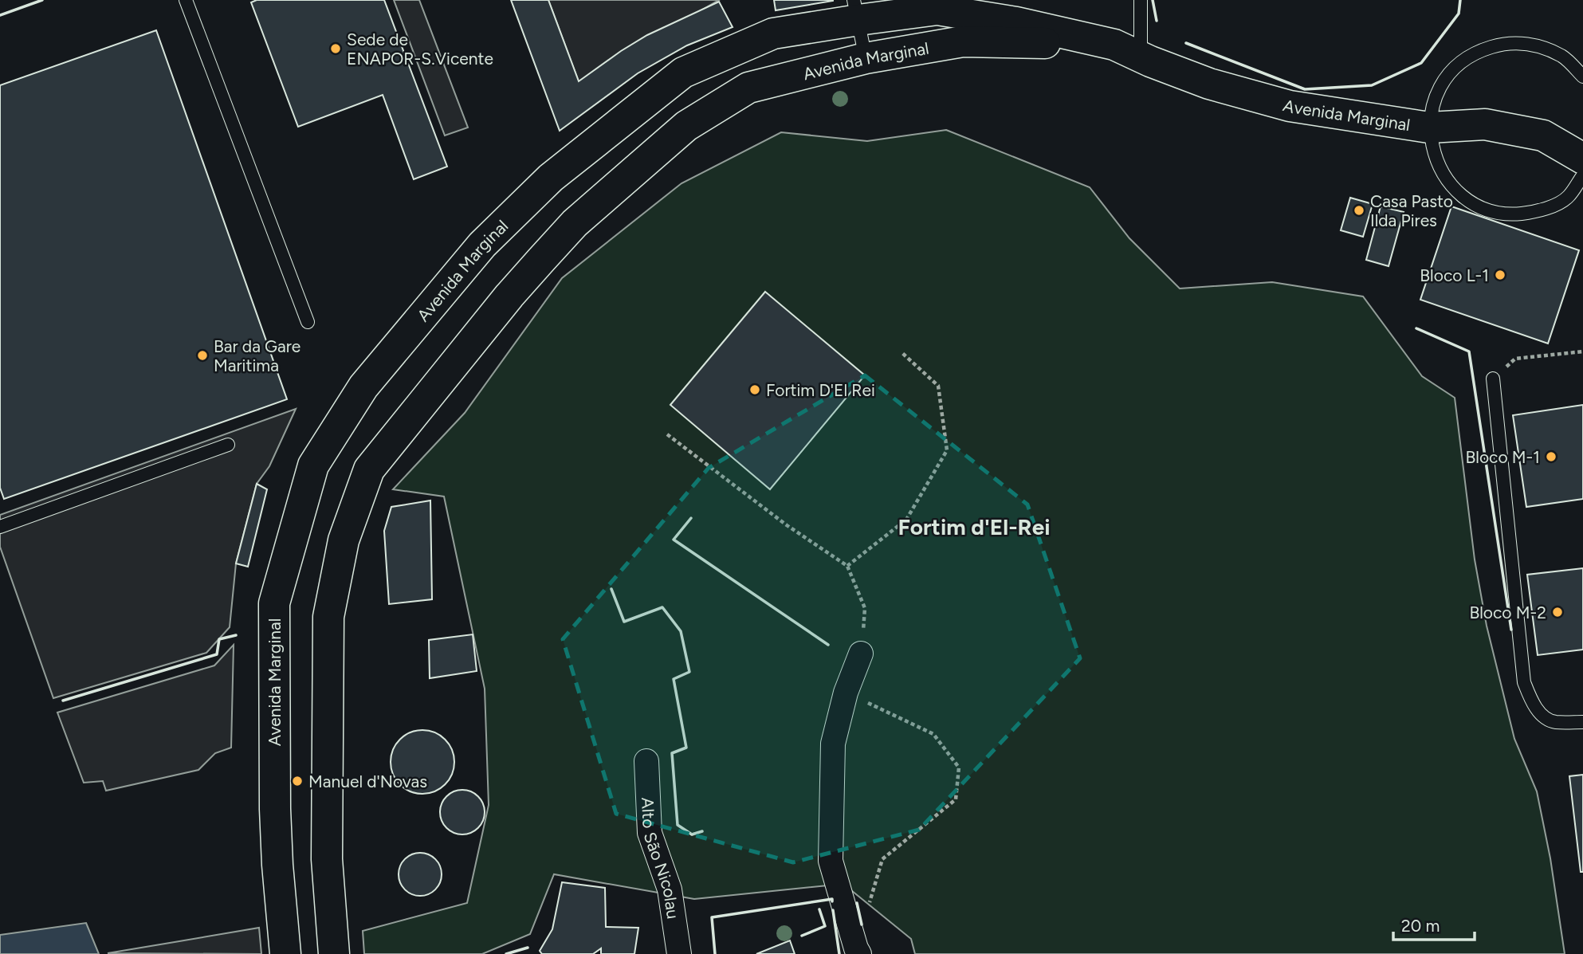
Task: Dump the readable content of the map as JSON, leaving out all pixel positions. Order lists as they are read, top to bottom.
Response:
{
  "streets": {
    "street": ["Avenida Marginal", "Alto São Nicolau"]
  },
  "districts": ["Fortim d'El-Rei"],
  "places": [
    "Sede de ENAPOR-S.Vicente",
    "Casa Pasto Ilda Pires",
    "Bloco L-1",
    "Bar da Gare Maritima",
    "Fortim D'El Rei",
    "Bloco M-1",
    "Bloco M-2",
    "Manuel d'Novas"
  ],
  "scale_bar": "20 m"
}
